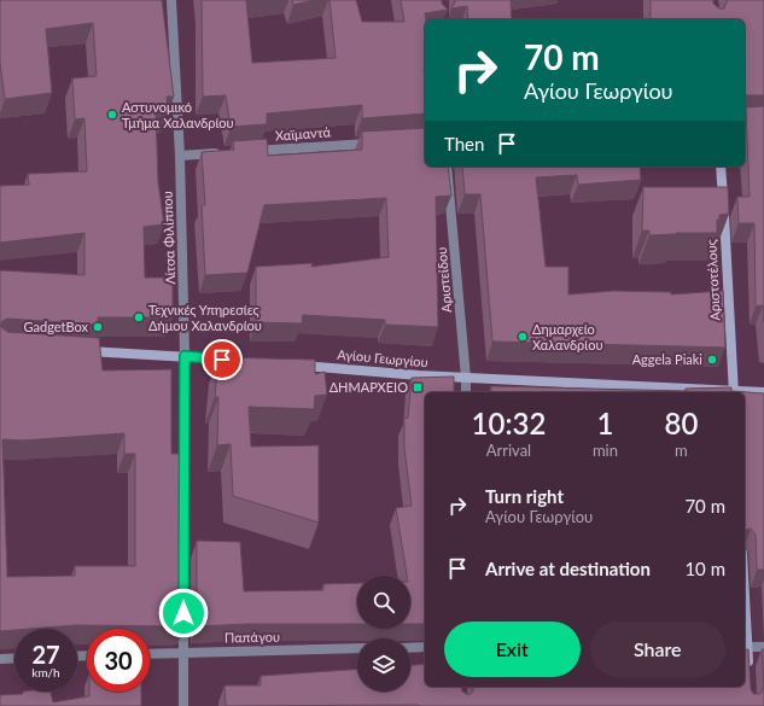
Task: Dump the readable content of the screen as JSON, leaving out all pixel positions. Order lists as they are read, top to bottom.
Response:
{
  "streets": {
    "street": [
      "Χαϊμαντά",
      "Λίτσα Φιλίππου",
      "Αριστείδου",
      "Αριστοτέλους",
      "Αγίου Γεωργίου",
      "Παπάγου"
    ]
  },
  "crossings": [
    ["Αριστείδου", "Αγίου Γεωργίου"],
    ["Αριστοτέλους", "Αγίου Γεωργίου"]
  ],
  "places": {
    "other": [
      "Αστυνομικό Τμήμα Χαλανδρίου",
      "Τεχνικές Υπηρεσίες Δήμου Χαλανδρίου",
      "GadgetBox",
      "Δημαρχείο Χαλανδρίου",
      "Aggela Piaki"
    ],
    "transit": ["ΔΗΜΑΡΧΕΙΟ"]
  },
  "page": {
    "turn": ["70 m", "Αγίου Γεωργίου"],
    "then": "Then",
    "eta": [
      "10:32",
      "Arrival",
      "1",
      "min",
      "80",
      "m"
    ],
    "list": [
      {
        "name": "Turn right",
        "note": "Αγίου Γεωργίου",
        "value": "70 m"
      },
      {
        "name": "Arrive at destination",
        "value": "10 m"
      }
    ],
    "buttons": ["Exit", "Share"],
    "speed": "27 km/h",
    "limit": "30"
  }
}
